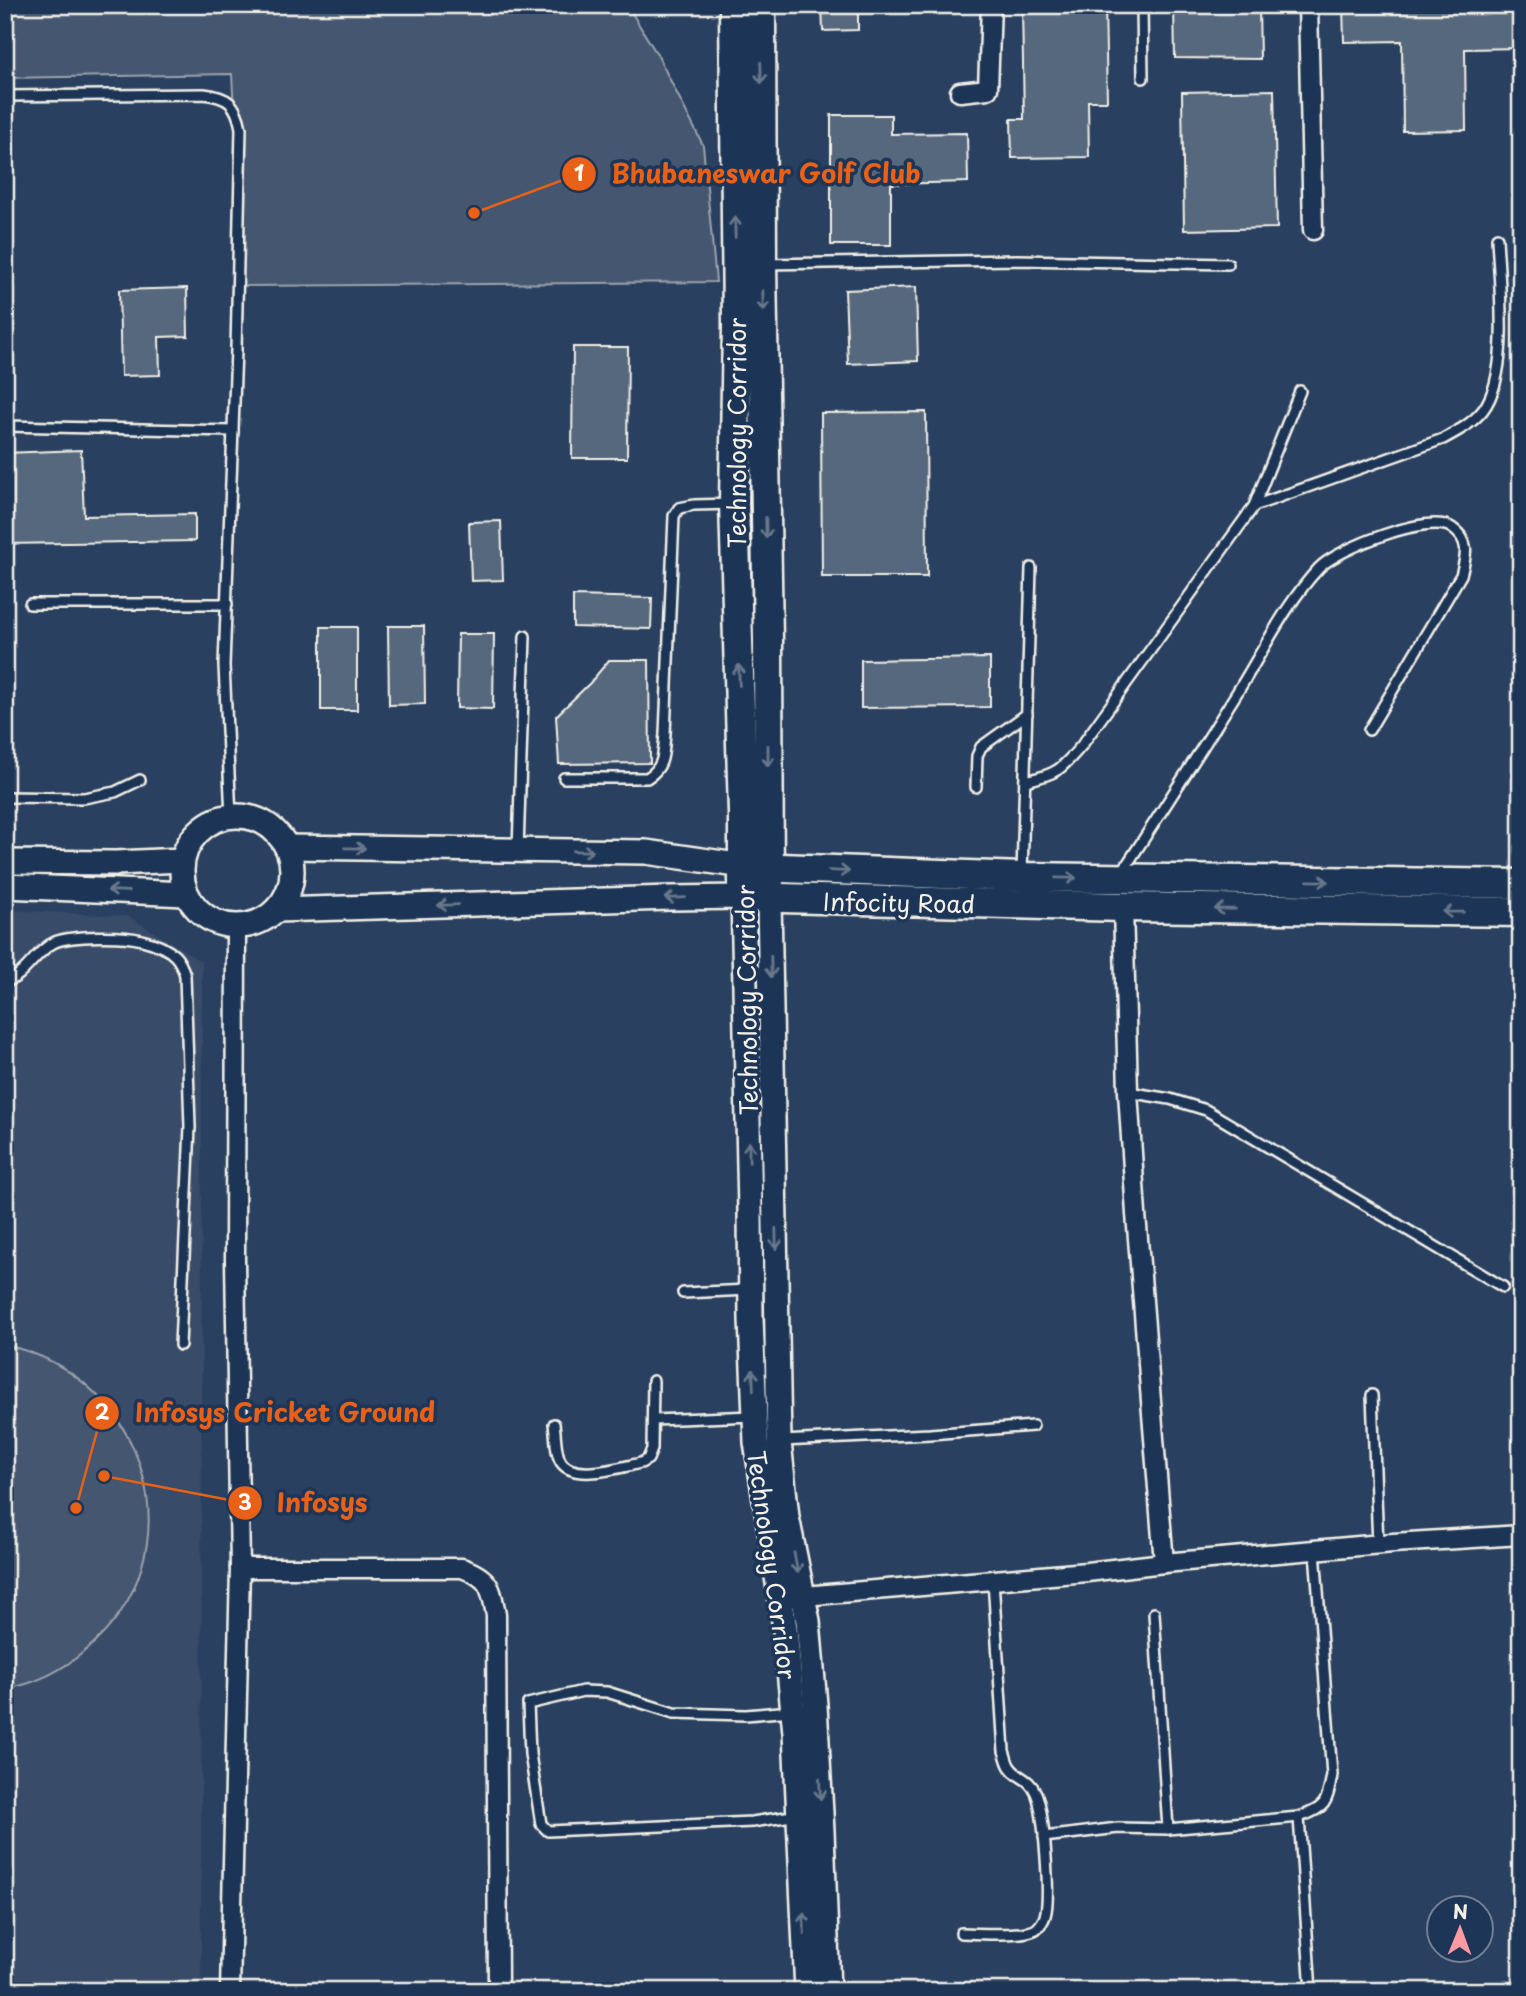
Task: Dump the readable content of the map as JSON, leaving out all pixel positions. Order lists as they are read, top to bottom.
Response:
{
  "streets": {
    "main road": ["Technology Corridor", "Infocity Road"]
  },
  "crossings": [
    ["Technology Corridor", "Infocity Road"]
  ],
  "places": ["Bhubaneswar Golf Club", "Infosys", "Infosys Cricket Ground"],
  "north": "top"
}
